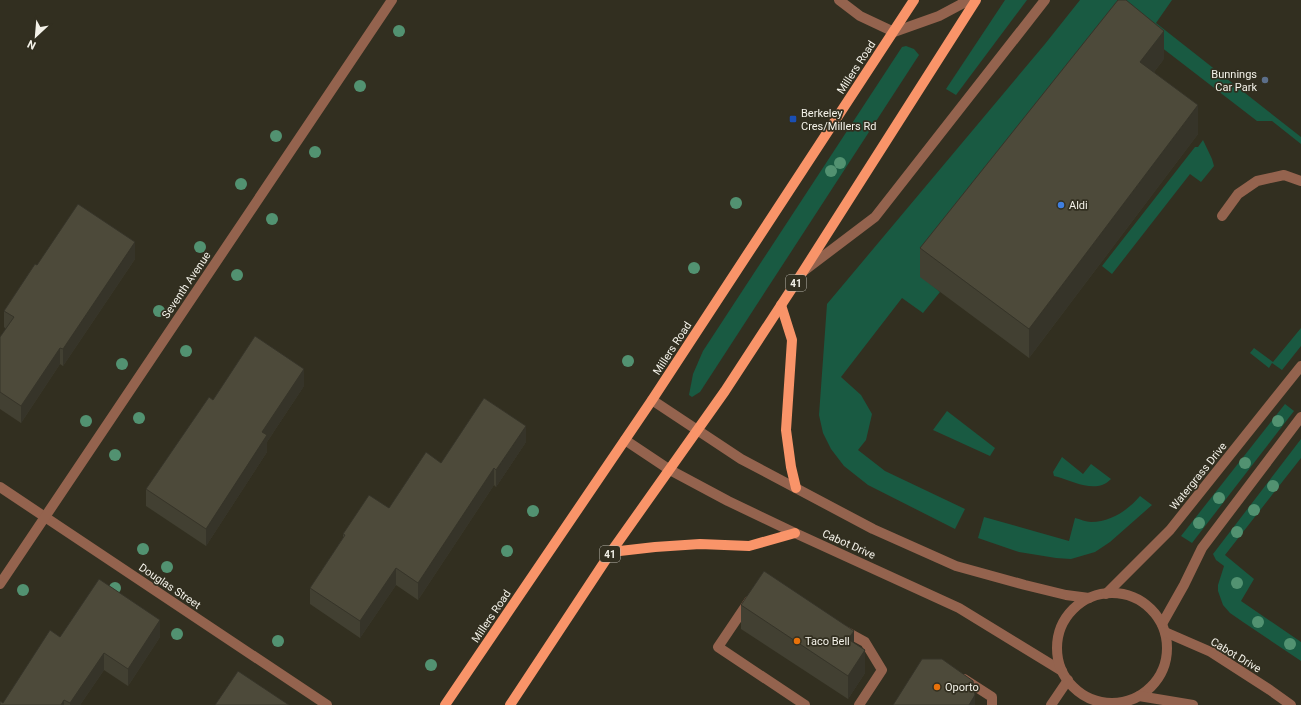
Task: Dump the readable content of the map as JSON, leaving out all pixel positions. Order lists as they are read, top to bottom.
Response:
{
  "streets": {
    "main road": ["Millers Road", "41"],
    "street": [
      "Seventh Avenue",
      "Watergrass Drive",
      "Cabot Drive",
      "Douglas Street"
    ]
  },
  "crossings": [
    ["Millers Road", "Cabot Drive"],
    ["41", "Cabot Drive"],
    ["Seventh Avenue", "Douglas Street"],
    ["Watergrass Drive", "Cabot Drive"]
  ],
  "places": {
    "other": [
      "Bunnings Car Park",
      "Aldi",
      "Taco Bell",
      "Oporto"
    ],
    "transit": ["Berkeley Cres/Millers Rd"]
  },
  "north": "bottom left"
}
